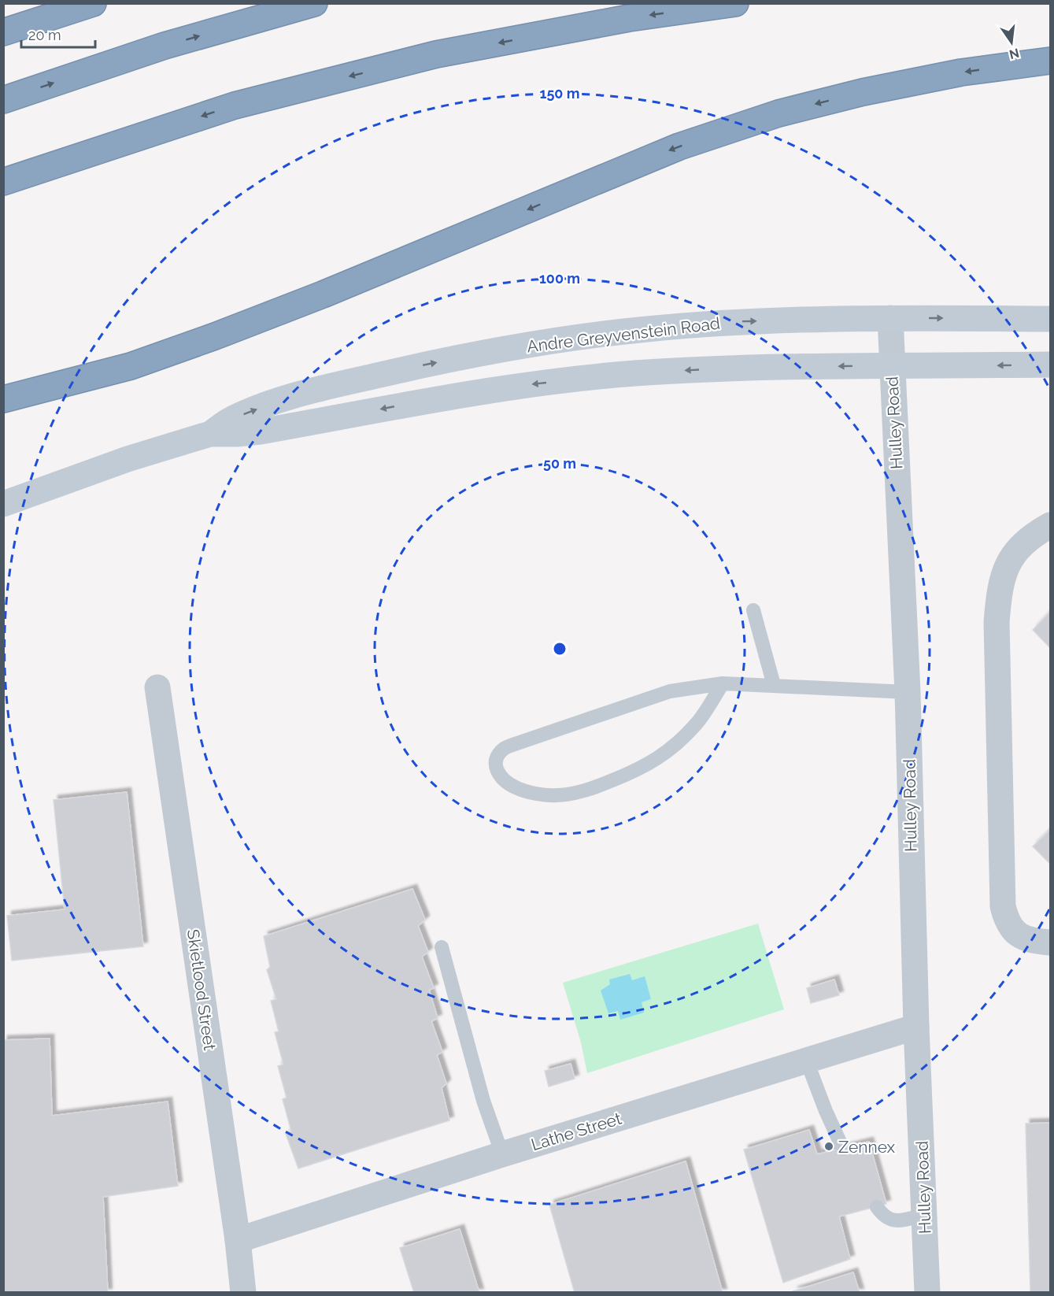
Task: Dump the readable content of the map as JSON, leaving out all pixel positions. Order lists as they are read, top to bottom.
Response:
{
  "streets": {
    "main road": ["Andre Greyvenstein Road"],
    "street": ["Hulley Road", "Skietlood Street", "Lathe Street"]
  },
  "crossings": [
    ["Andre Greyvenstein Road", "Hulley Road"],
    ["Hulley Road", "Lathe Street"],
    ["Skietlood Street", "Lathe Street"]
  ],
  "places": ["Zennex"],
  "scale_bar": "20 m",
  "north": "bottom",
  "rings": ["150 m", "100 m", "50 m"]
}
